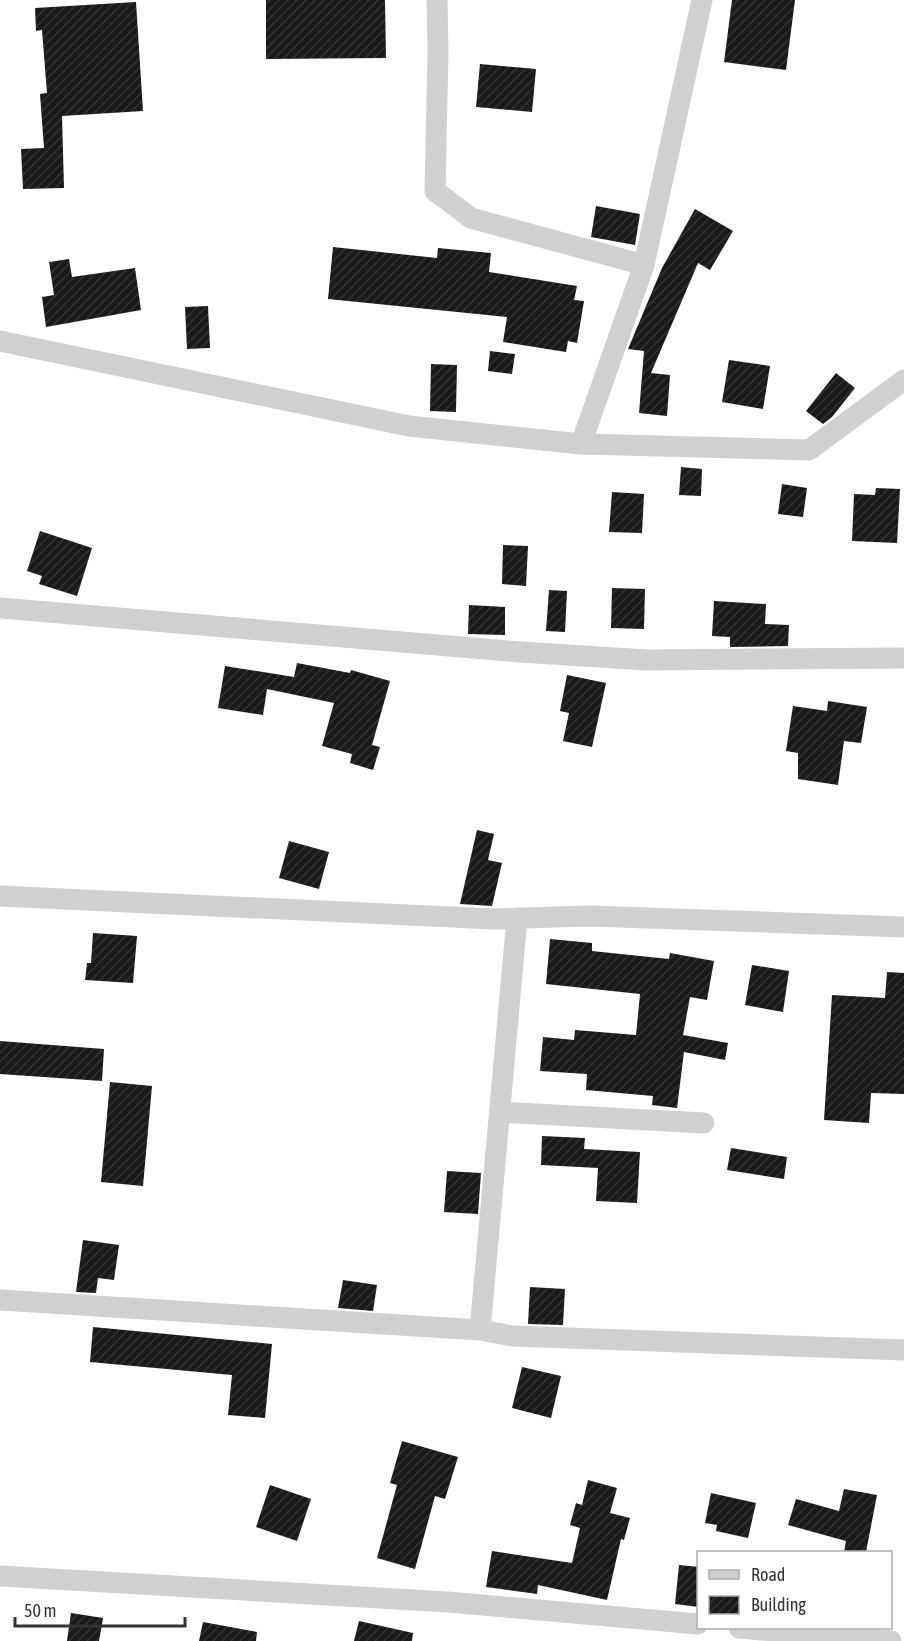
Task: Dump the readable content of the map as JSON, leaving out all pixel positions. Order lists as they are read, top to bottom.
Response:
{
  "legend": ["Road", "Building"],
  "scale_bar": "50 m"
}
